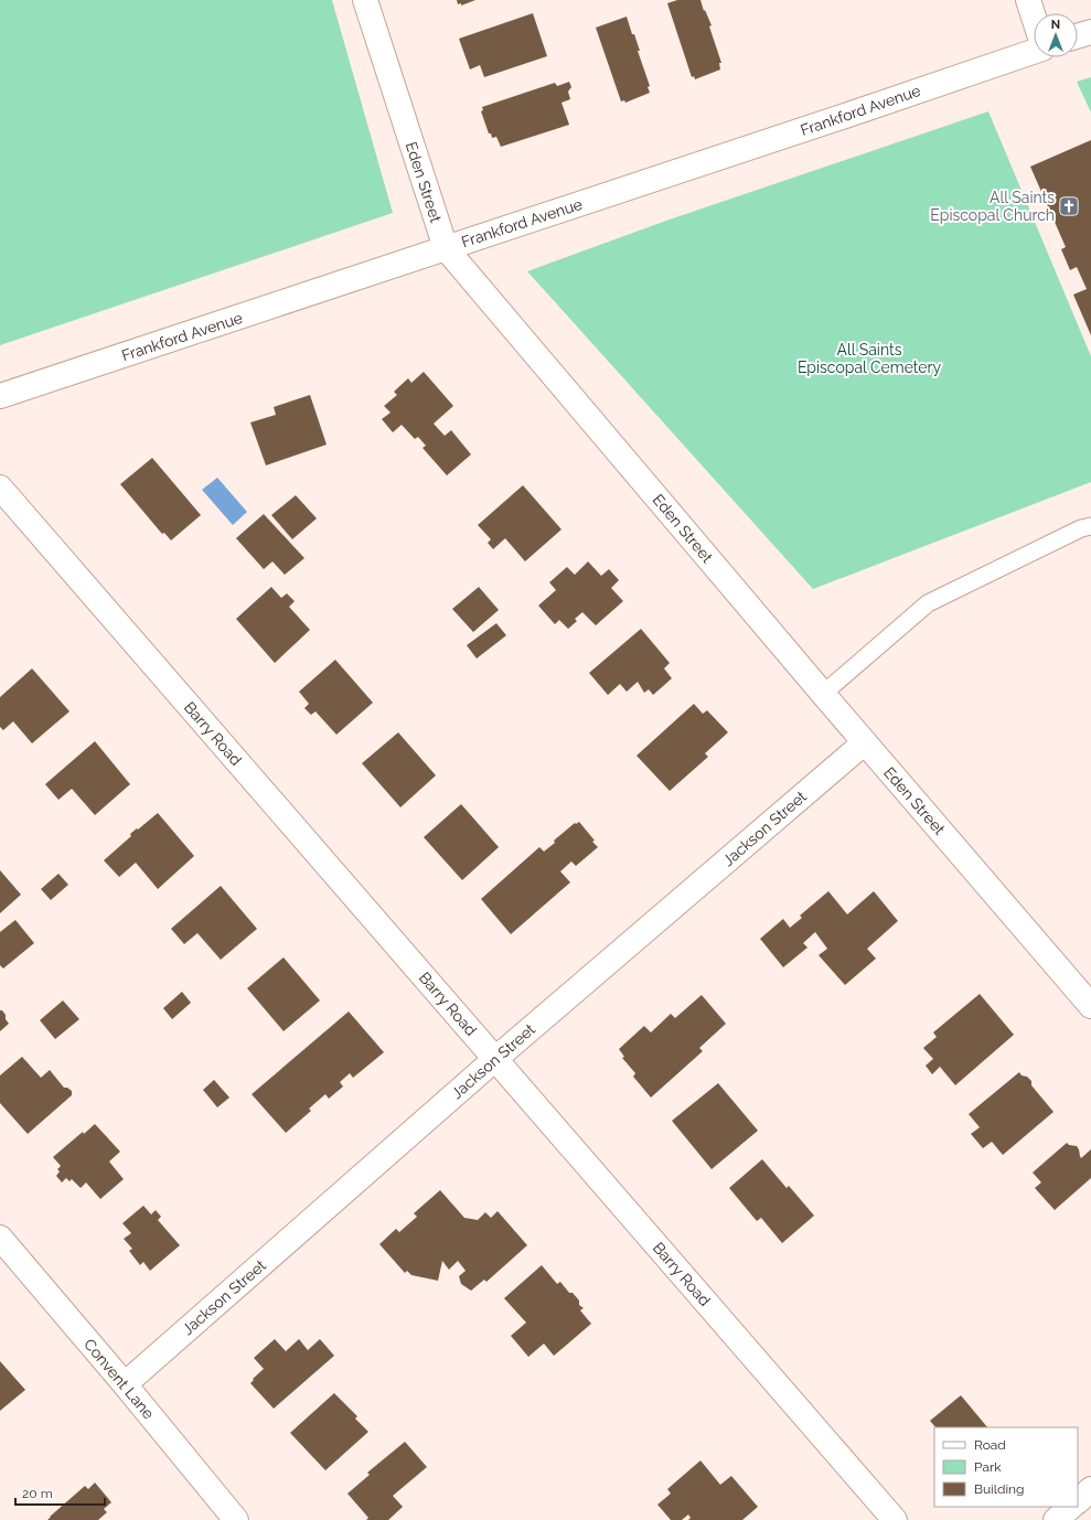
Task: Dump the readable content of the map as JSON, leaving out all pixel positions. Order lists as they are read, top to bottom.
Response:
{
  "streets": {
    "street": [
      "Frankford Avenue",
      "Eden Street",
      "Barry Road",
      "Jackson Street",
      "Convent Lane"
    ]
  },
  "crossings": [
    ["Frankford Avenue", "Eden Street"],
    ["Eden Street", "Jackson Street"],
    ["Barry Road", "Jackson Street"],
    ["Jackson Street", "Convent Lane"]
  ],
  "parks": ["All Saints Episcopal Cemetery"],
  "places": {
    "church": ["All Saints Episcopal Church"]
  },
  "legend": ["Road", "Park", "Building"],
  "scale_bar": "20 m",
  "north": "top"
}
